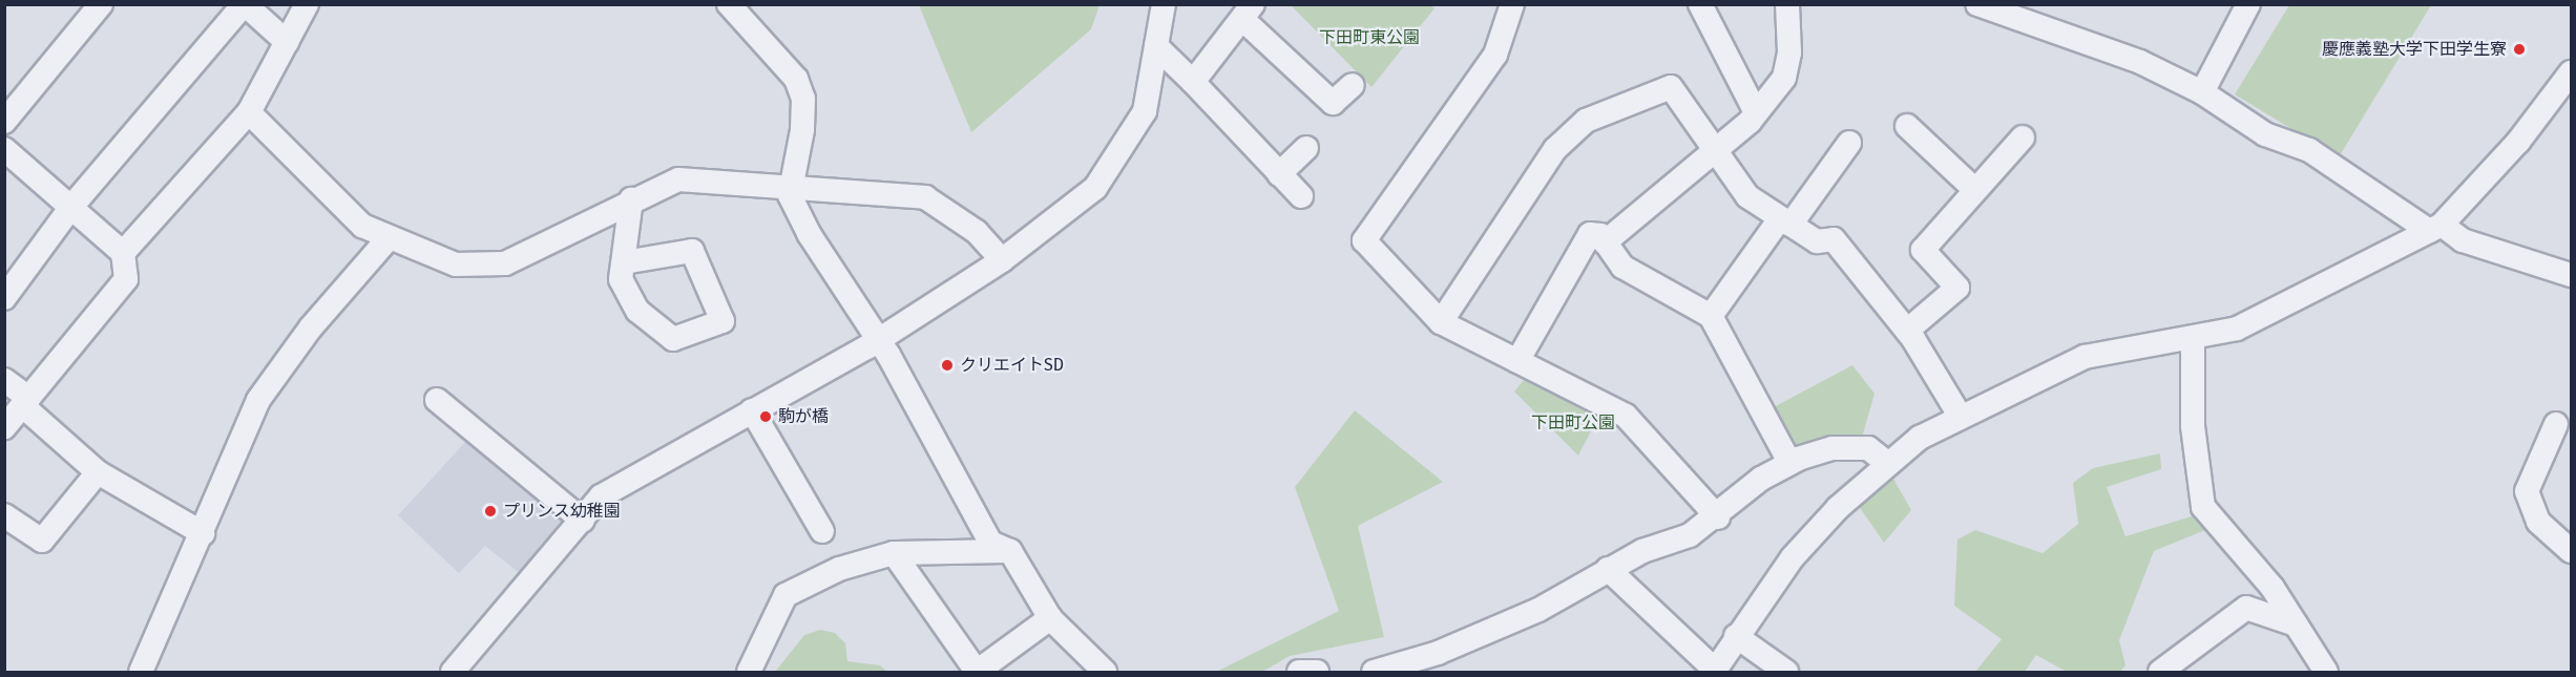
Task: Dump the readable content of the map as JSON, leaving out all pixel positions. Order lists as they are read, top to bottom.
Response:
{
  "parks": ["下田町東公園", "下田町公園"],
  "places": [
    "慶應義塾大学下田学生寮",
    "クリエイトSD",
    "駒が橋",
    "プリンス幼稚園"
  ]
}
